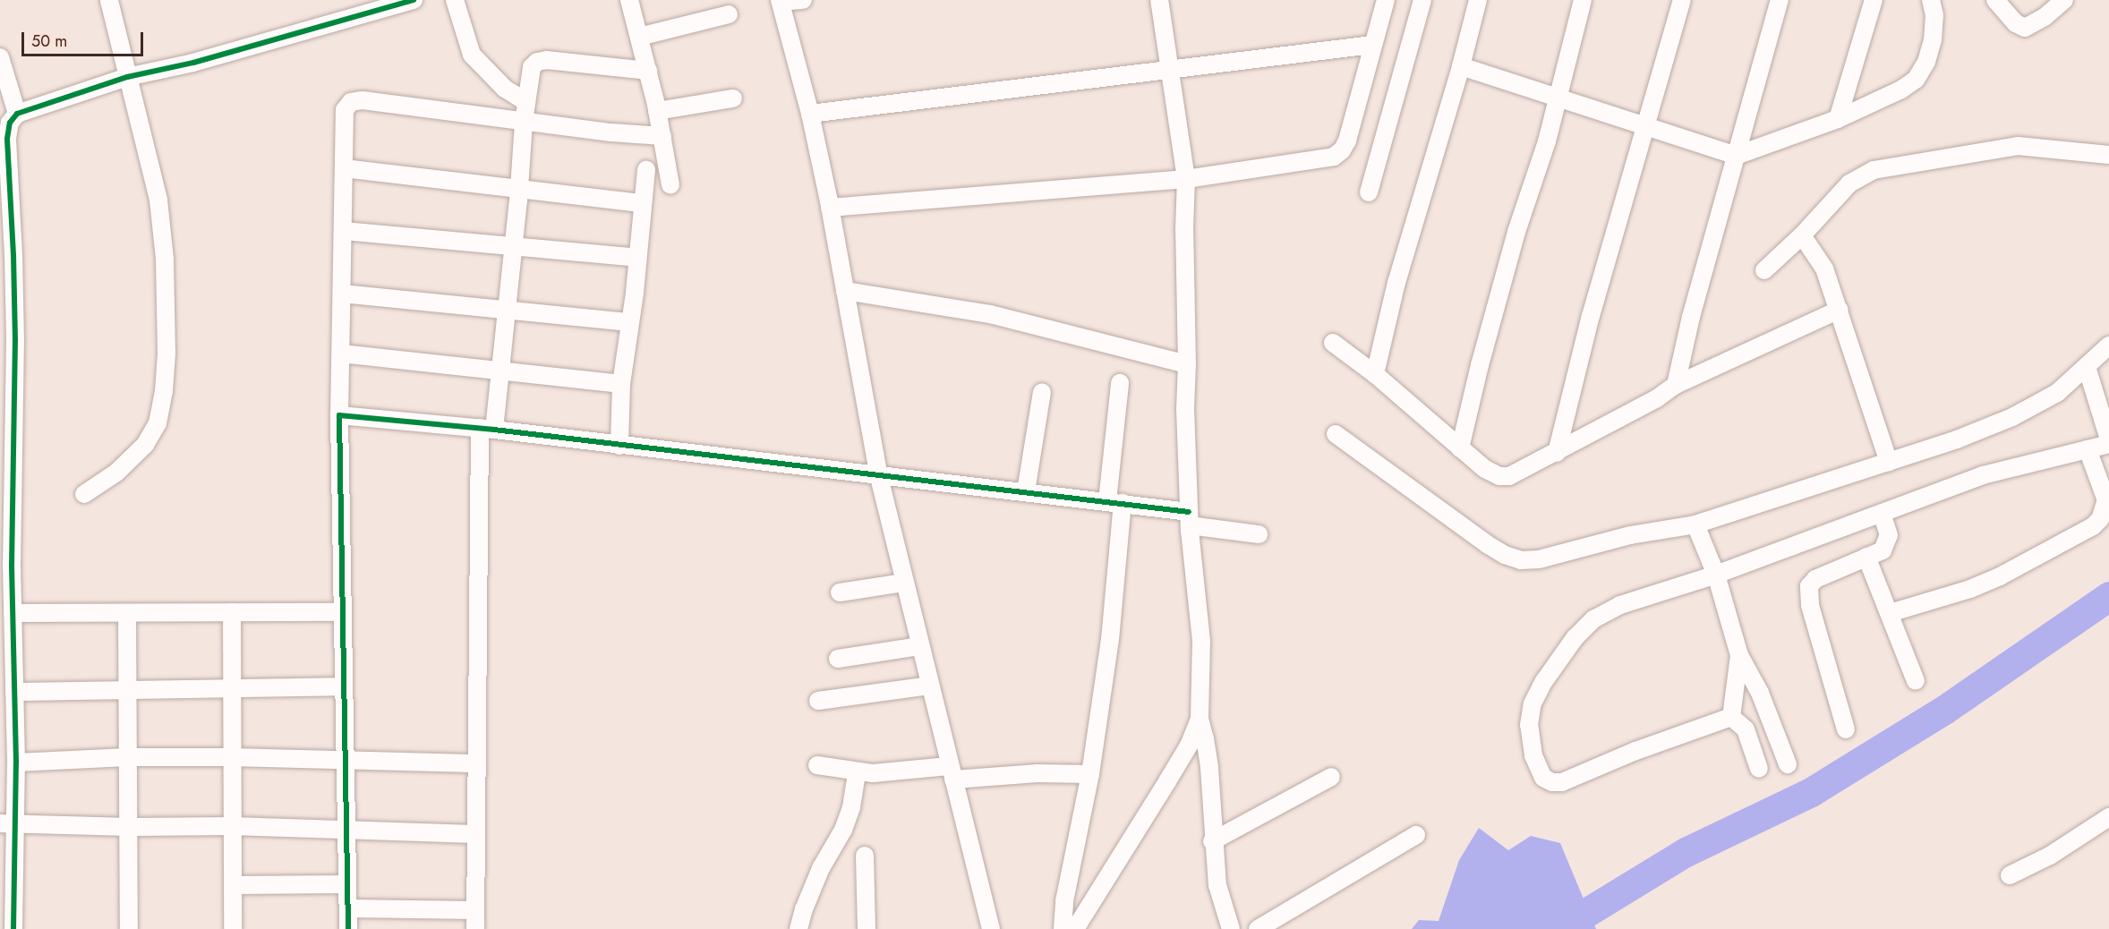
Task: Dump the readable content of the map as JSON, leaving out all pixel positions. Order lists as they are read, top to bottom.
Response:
{
  "scale_bar": "50 m"
}
